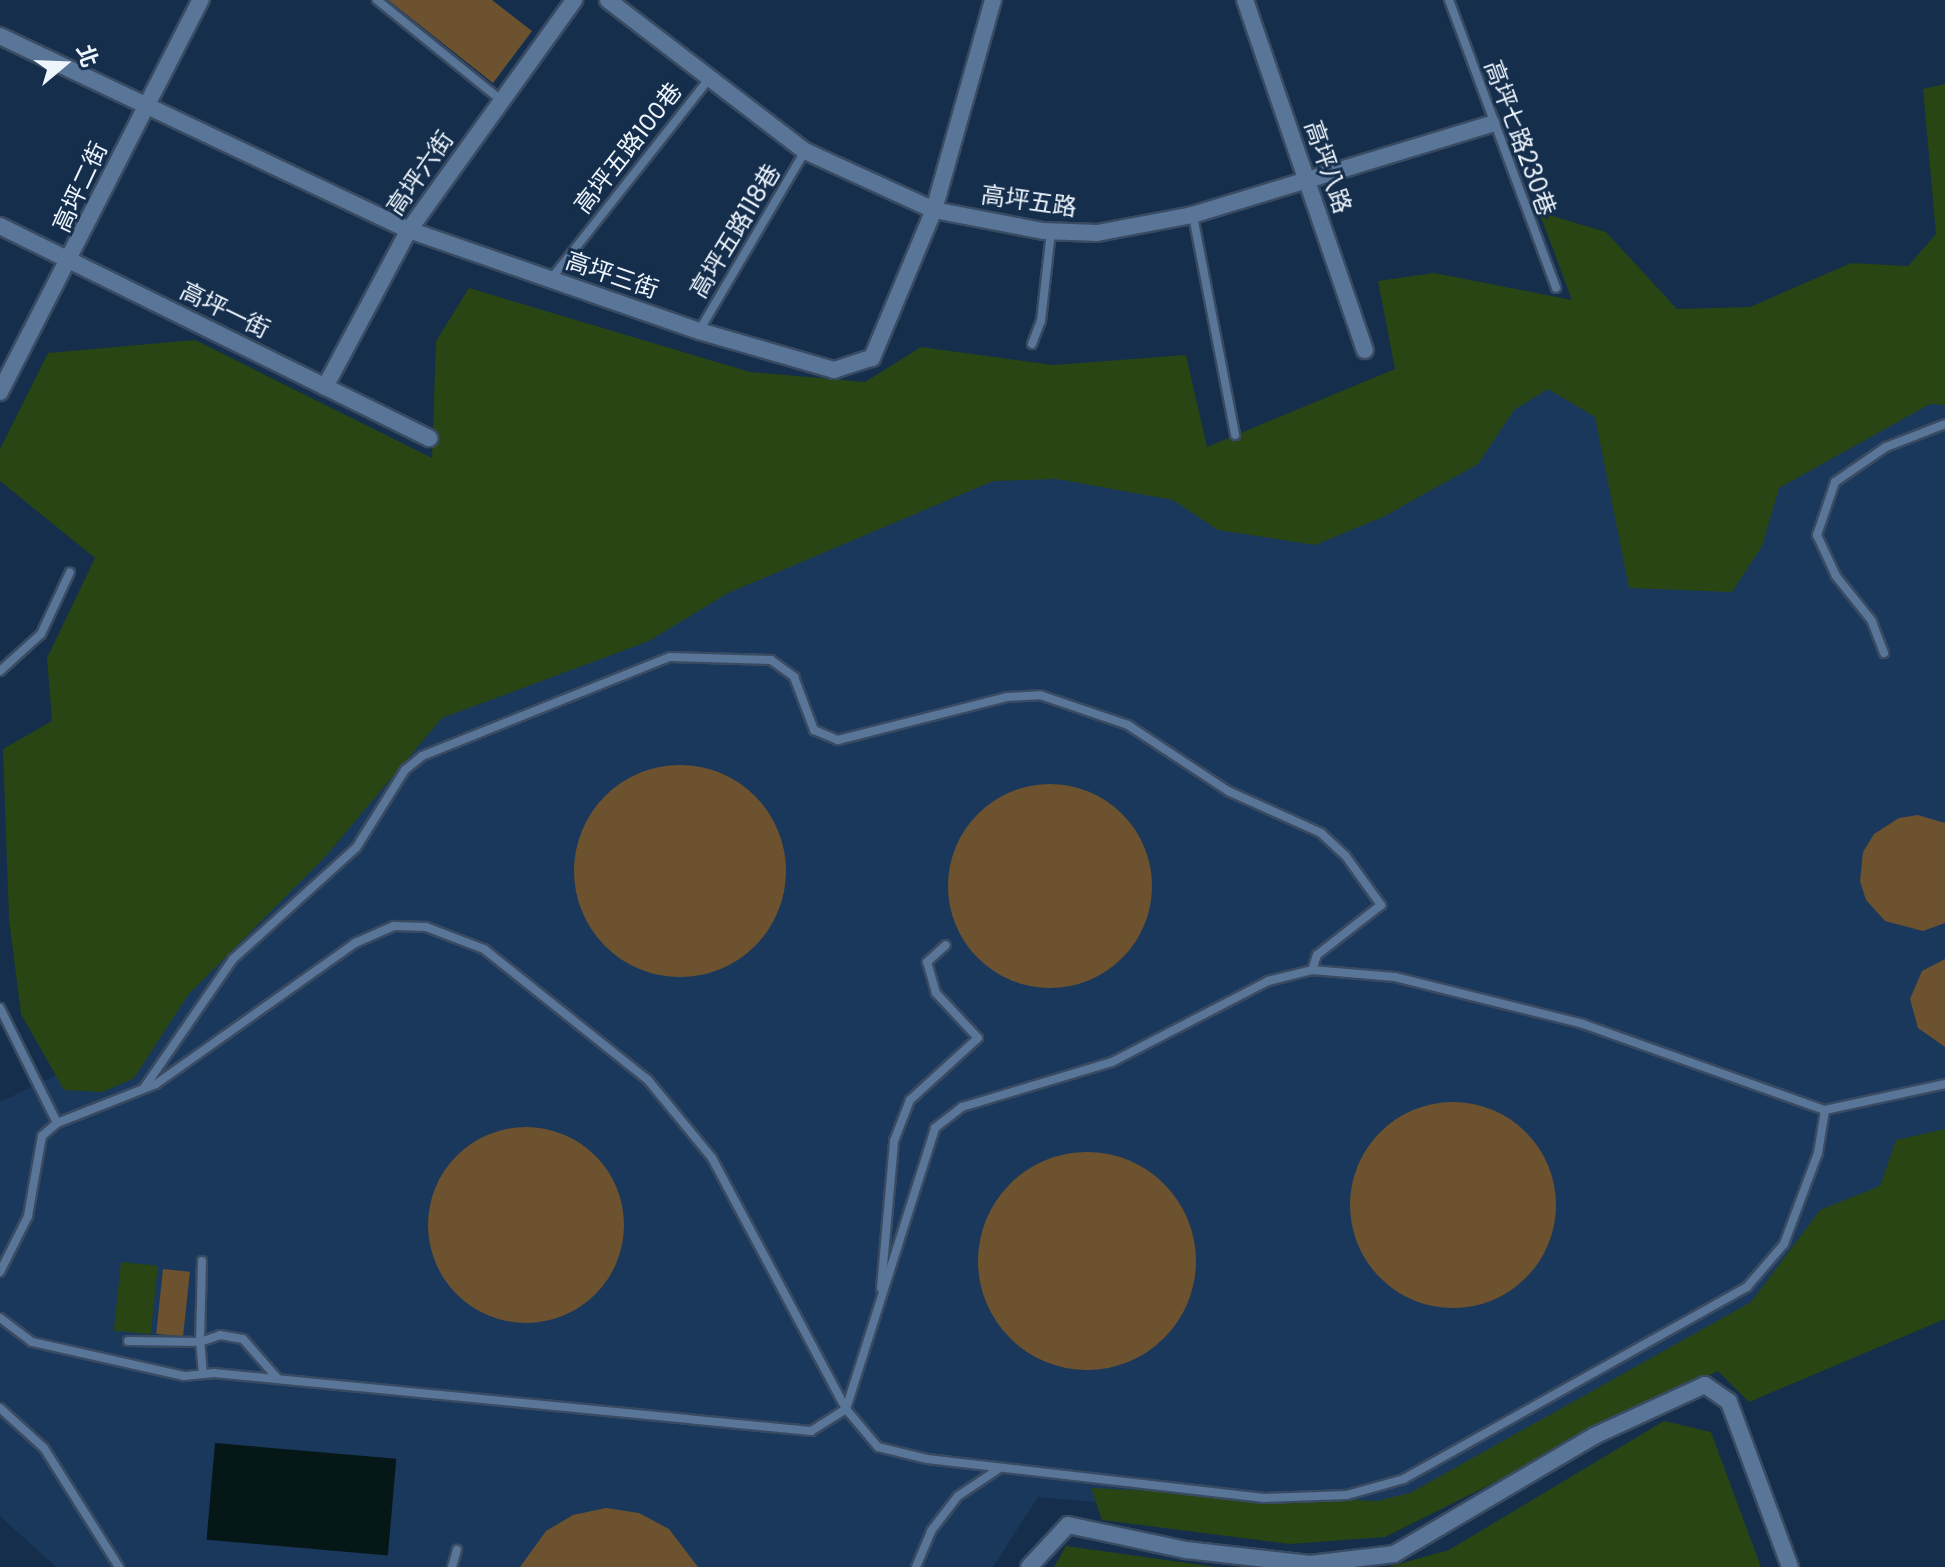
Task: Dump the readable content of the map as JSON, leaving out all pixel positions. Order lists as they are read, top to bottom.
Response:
{
  "streets": {
    "street": [
      "高坪八路",
      "高坪六街",
      "高坪二街",
      "高坪五路",
      "高坪三街",
      "高坪一街"
    ],
    "lane": ["高坪七路230巷", "高坪五路100巷", "高坪五路118巷"]
  },
  "crossings": [
    ["高坪七路230巷", "高坪五路"],
    ["高坪五路100巷", "高坪五路"],
    ["高坪五路100巷", "高坪三街"],
    ["高坪八路", "高坪五路"],
    ["高坪六街", "高坪三街"],
    ["高坪六街", "高坪一街"],
    ["高坪二街", "高坪三街"],
    ["高坪二街", "高坪一街"],
    ["高坪五路", "高坪五路118巷"],
    ["高坪五路", "高坪三街"],
    ["高坪五路118巷", "高坪三街"]
  ],
  "north": "right"
}
